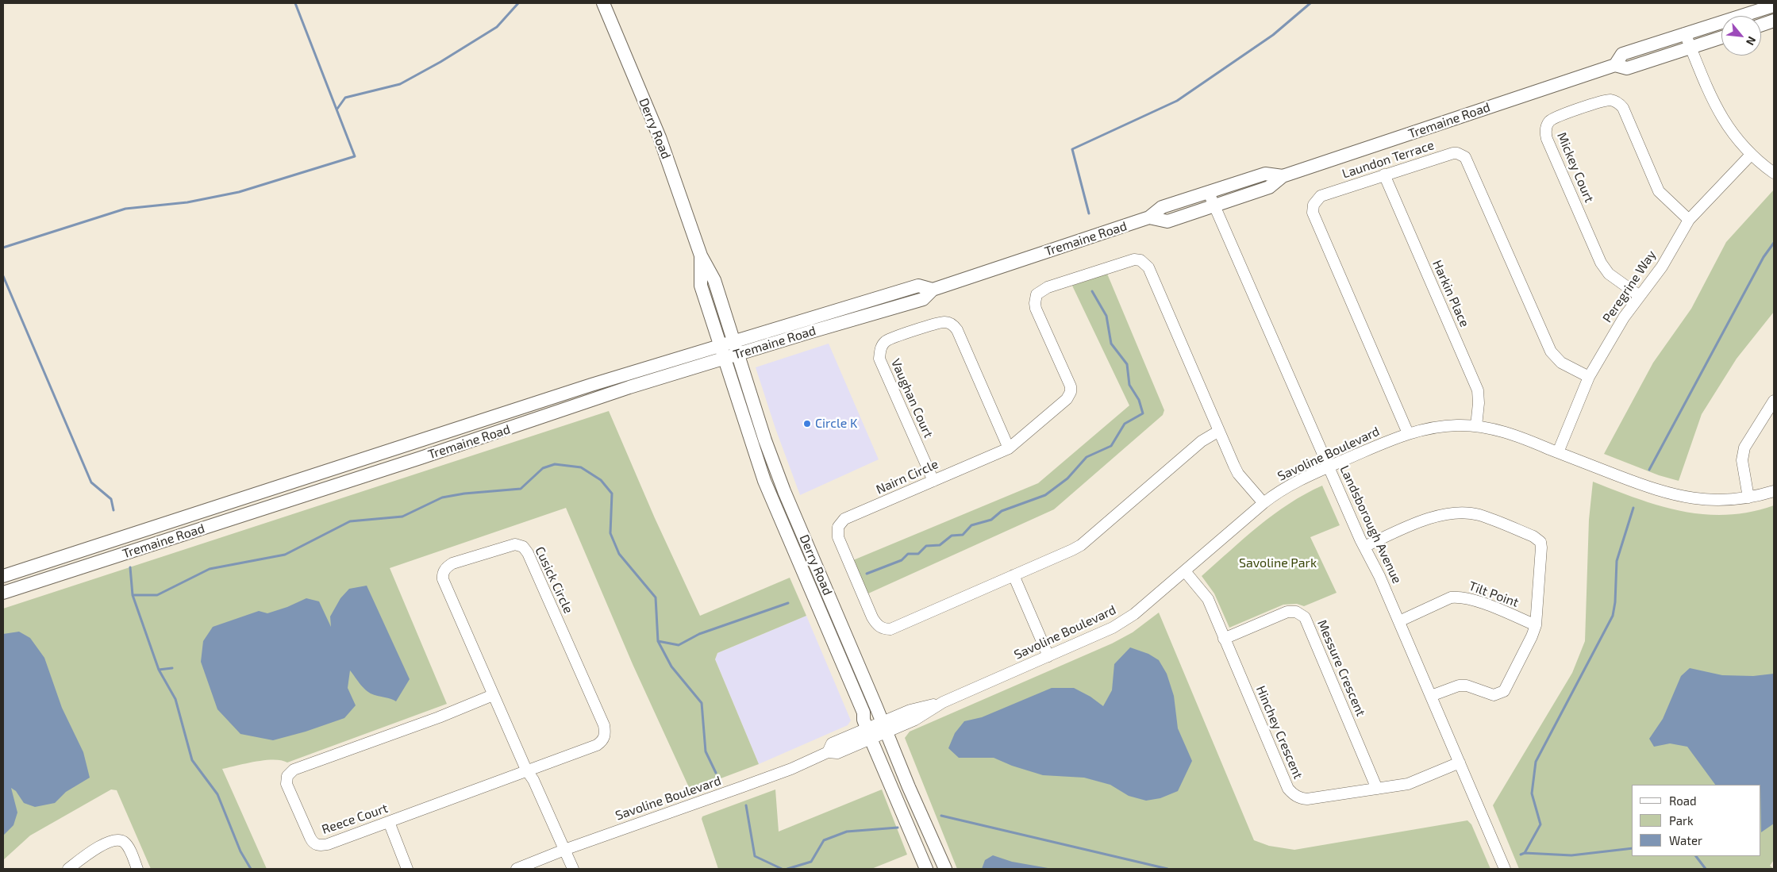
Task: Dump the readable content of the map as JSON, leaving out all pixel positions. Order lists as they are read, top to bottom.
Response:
{
  "streets": {
    "main road": ["Tremaine Road", "Derry Road"],
    "street": [
      "Laundon Terrace",
      "Mickey Court",
      "Peregrine Way",
      "Harkin Place",
      "Vaughan Court",
      "Savoline Boulevard",
      "Nairn Circle",
      "Landsborough Avenue",
      "Cusick Circle",
      "Tilt Point",
      "Messure Crescent",
      "Hinchey Crescent",
      "Reece Court"
    ]
  },
  "crossings": [
    ["Tremaine Road", "Derry Road"],
    ["Tremaine Road", "Landsborough Avenue"],
    ["Derry Road", "Savoline Boulevard"],
    ["Laundon Terrace", "Peregrine Way"],
    ["Laundon Terrace", "Harkin Place"],
    ["Laundon Terrace", "Savoline Boulevard"],
    ["Mickey Court", "Peregrine Way"],
    ["Peregrine Way", "Savoline Boulevard"],
    ["Harkin Place", "Savoline Boulevard"],
    ["Vaughan Court", "Nairn Circle"],
    ["Savoline Boulevard", "Nairn Circle"],
    ["Savoline Boulevard", "Landsborough Avenue"],
    ["Savoline Boulevard", "Cusick Circle"],
    ["Savoline Boulevard", "Hinchey Crescent"],
    ["Landsborough Avenue", "Tilt Point"],
    ["Landsborough Avenue", "Hinchey Crescent"],
    ["Cusick Circle", "Reece Court"],
    ["Messure Crescent", "Hinchey Crescent"]
  ],
  "parks": ["Savoline Park"],
  "places": ["Circle K"],
  "legend": ["Road", "Park", "Water"],
  "north": "bottom right"
}
